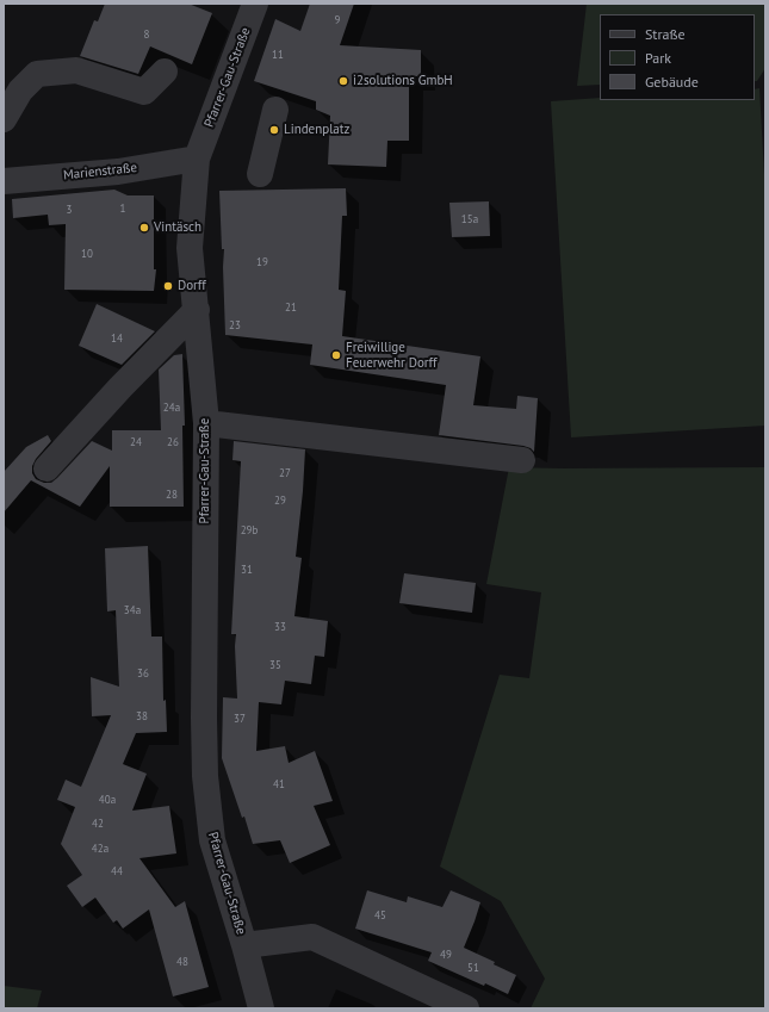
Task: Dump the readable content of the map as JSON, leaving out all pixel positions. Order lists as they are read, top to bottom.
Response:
{
  "streets": {
    "street": ["Pfarrer-Gau-Straße", "Marienstraße"]
  },
  "crossings": [
    ["Pfarrer-Gau-Straße", "Marienstraße"]
  ],
  "places": [
    "i2solutions GmbH",
    "Lindenplatz",
    "Vintäsch",
    "Dorff",
    "Freiwillige Feuerwehr Dorff"
  ],
  "house_numbers": [
    "9",
    "8",
    "11",
    "1",
    "3",
    "15a",
    "10",
    "19",
    "21",
    "23",
    "14",
    "24a",
    "24",
    "26",
    "27",
    "28",
    "29",
    "29b",
    "31",
    "34a",
    "33",
    "35",
    "36",
    "38",
    "37",
    "41",
    "40a",
    "42",
    "42a",
    "44",
    "45",
    "49",
    "48",
    "51"
  ],
  "legend": ["Straße", "Park", "Gebäude"]
}
